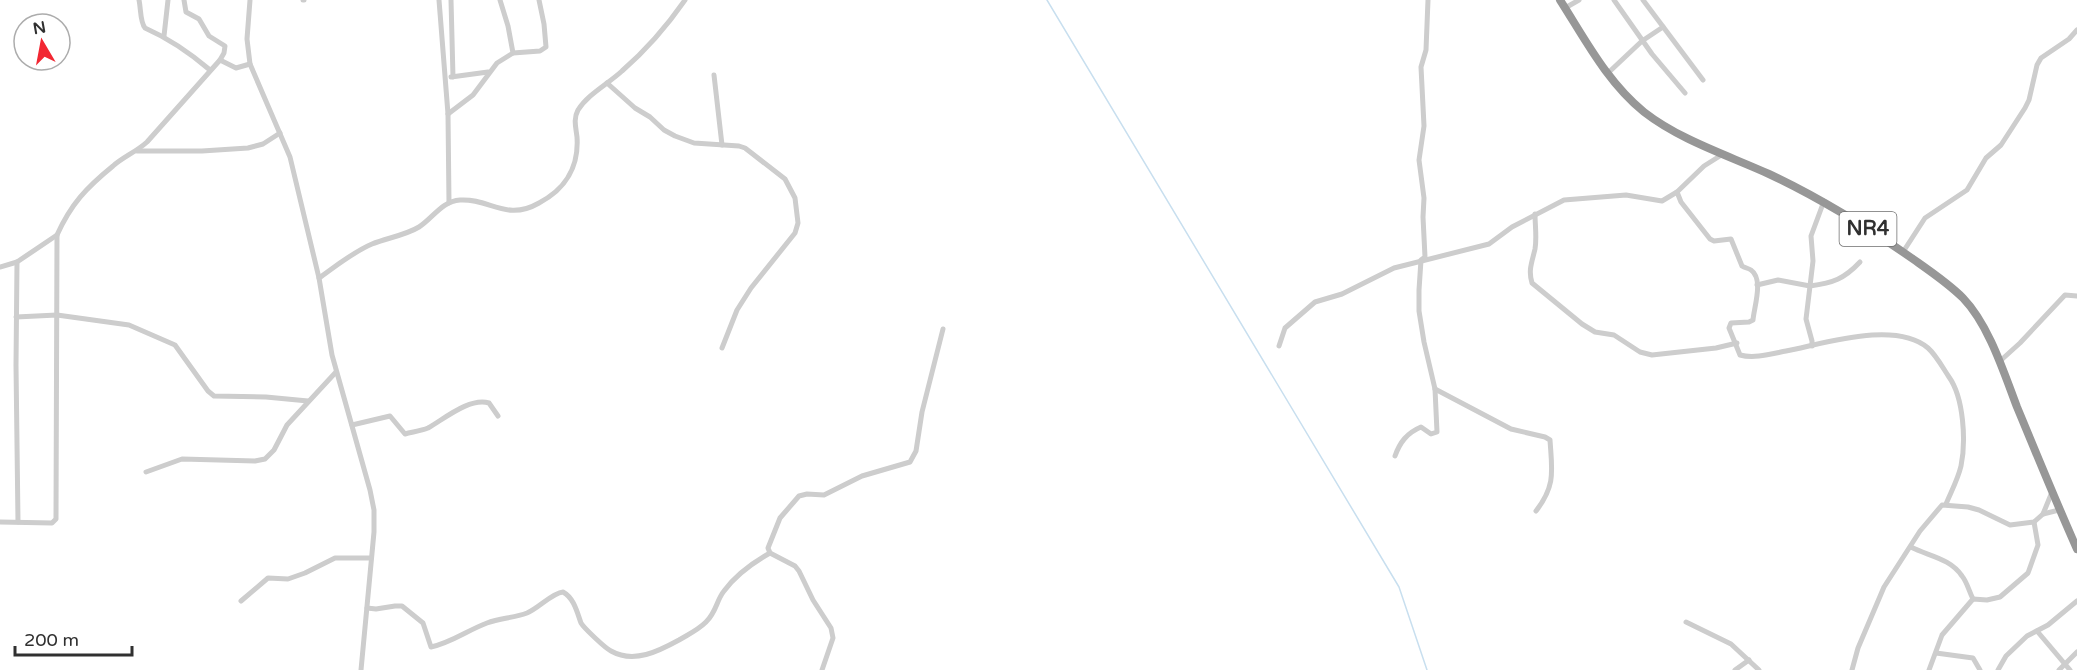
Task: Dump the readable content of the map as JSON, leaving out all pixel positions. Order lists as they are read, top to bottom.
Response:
{
  "streets": {
    "highway": ["NR4"]
  },
  "scale_bar": "200 m",
  "north": "top"
}
